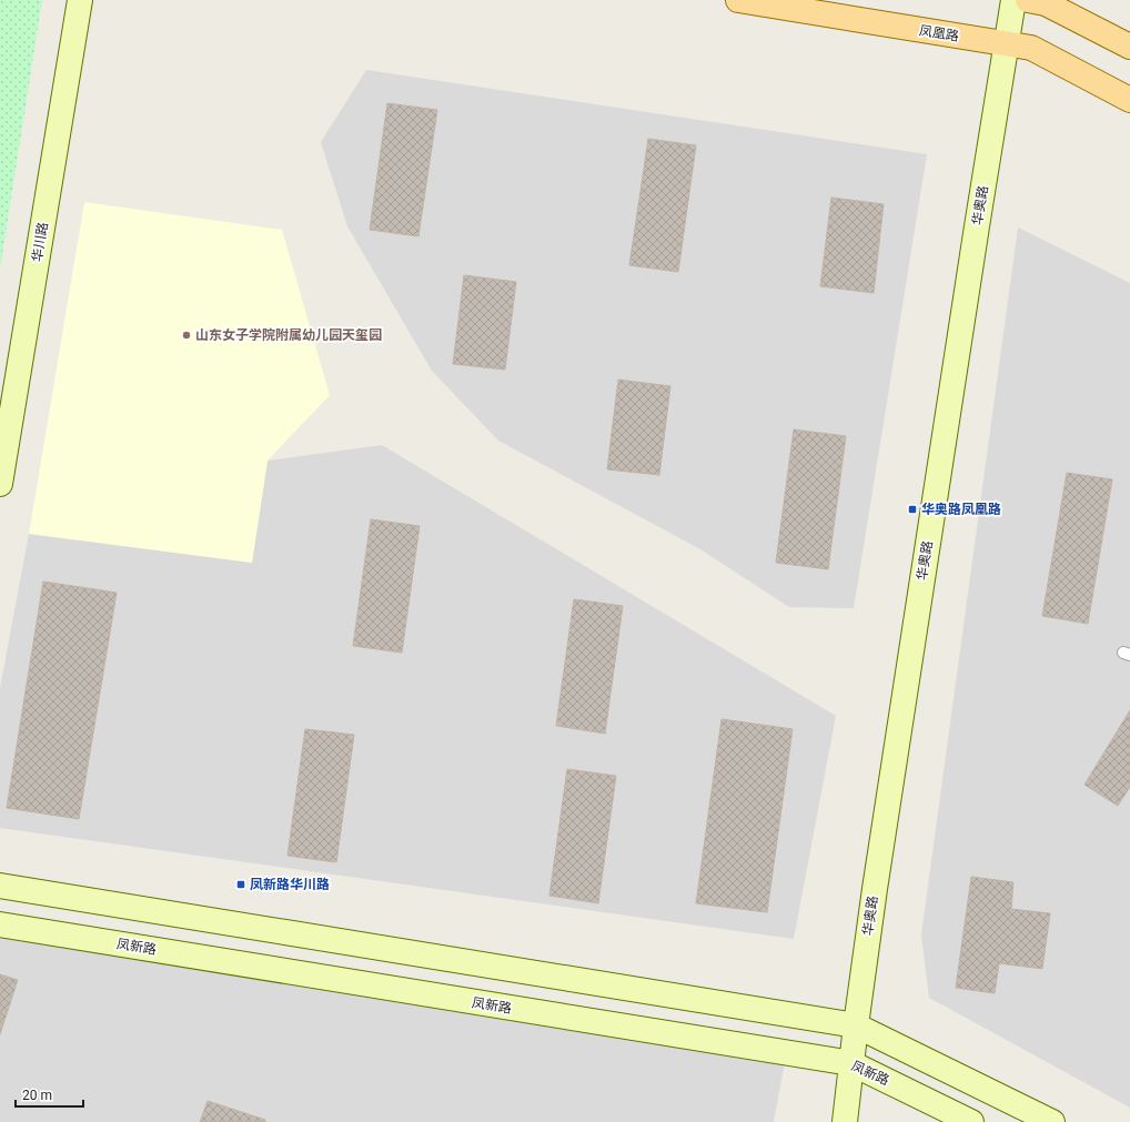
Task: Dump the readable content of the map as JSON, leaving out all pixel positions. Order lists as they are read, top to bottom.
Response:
{
  "streets": {
    "main road": [
      "凤凰路",
      "华奥路",
      "华川路",
      "凤新路"
    ]
  },
  "crossings": [
    ["凤凰路", "华奥路"],
    ["华奥路", "凤新路"]
  ],
  "places": {
    "other": ["山东女子学院附属幼儿园天玺园"],
    "transit": ["华奥路凤凰路", "凤新路华川路"]
  },
  "scale_bar": "20 m"
}
